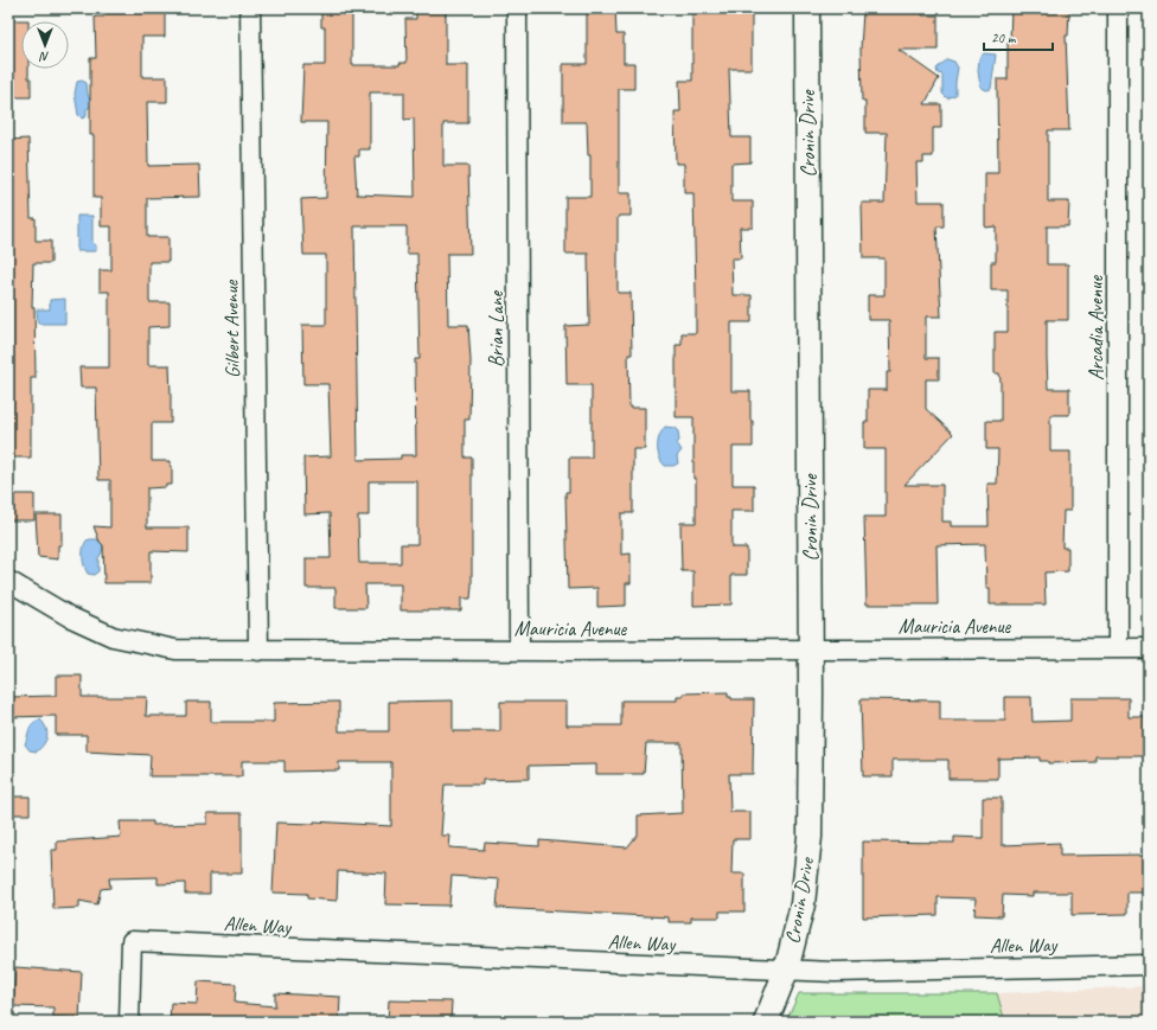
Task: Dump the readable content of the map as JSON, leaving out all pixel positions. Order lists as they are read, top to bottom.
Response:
{
  "streets": {
    "street": [
      "Cronin Drive",
      "Arcadia Avenue",
      "Gilbert Avenue",
      "Brian Lane",
      "Mauricia Avenue",
      "Allen Way"
    ]
  },
  "crossings": [
    ["Cronin Drive", "Mauricia Avenue"],
    ["Cronin Drive", "Allen Way"],
    ["Arcadia Avenue", "Mauricia Avenue"],
    ["Gilbert Avenue", "Mauricia Avenue"],
    ["Brian Lane", "Mauricia Avenue"]
  ],
  "scale_bar": "20 m",
  "north": "bottom"
}
